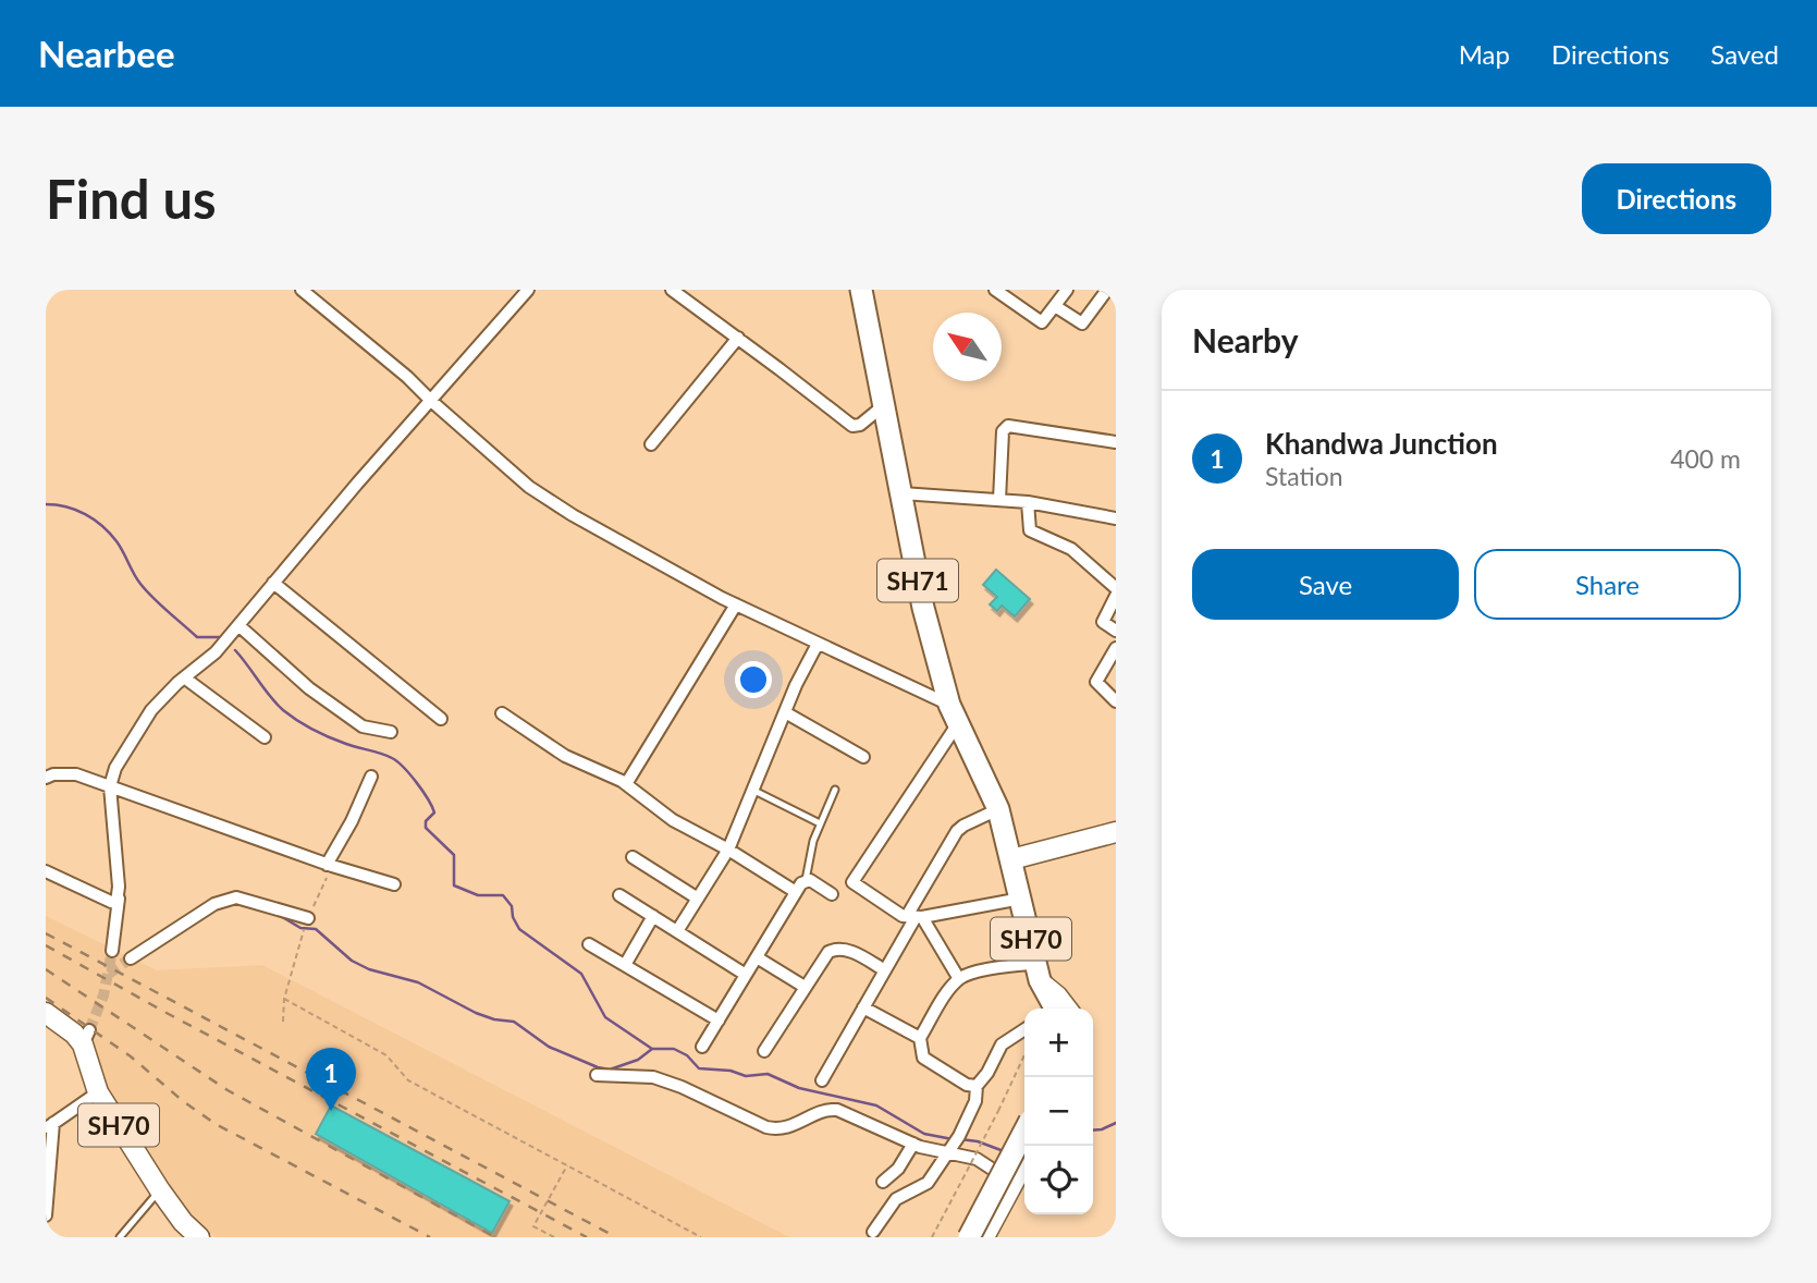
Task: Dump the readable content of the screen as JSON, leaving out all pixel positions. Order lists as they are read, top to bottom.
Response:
{
  "streets": {
    "highway": ["SH71", "SH70"]
  },
  "crossings": [
    ["SH71", "SH70"]
  ],
  "north": "top left",
  "page": {
    "header": "Nearbee",
    "nav": ["Map", "Directions", "Saved"],
    "buttons": [
      "Directions",
      ["Save", "Share"]
    ],
    "title": "Find us",
    "heading": "Nearby",
    "list": [
      {
        "mark": "1",
        "name": "Khandwa Junction",
        "note": "Station",
        "value": "400 m"
      }
    ],
    "map_buttons": ["+", "−"],
    "pins": "1"
  }
}
